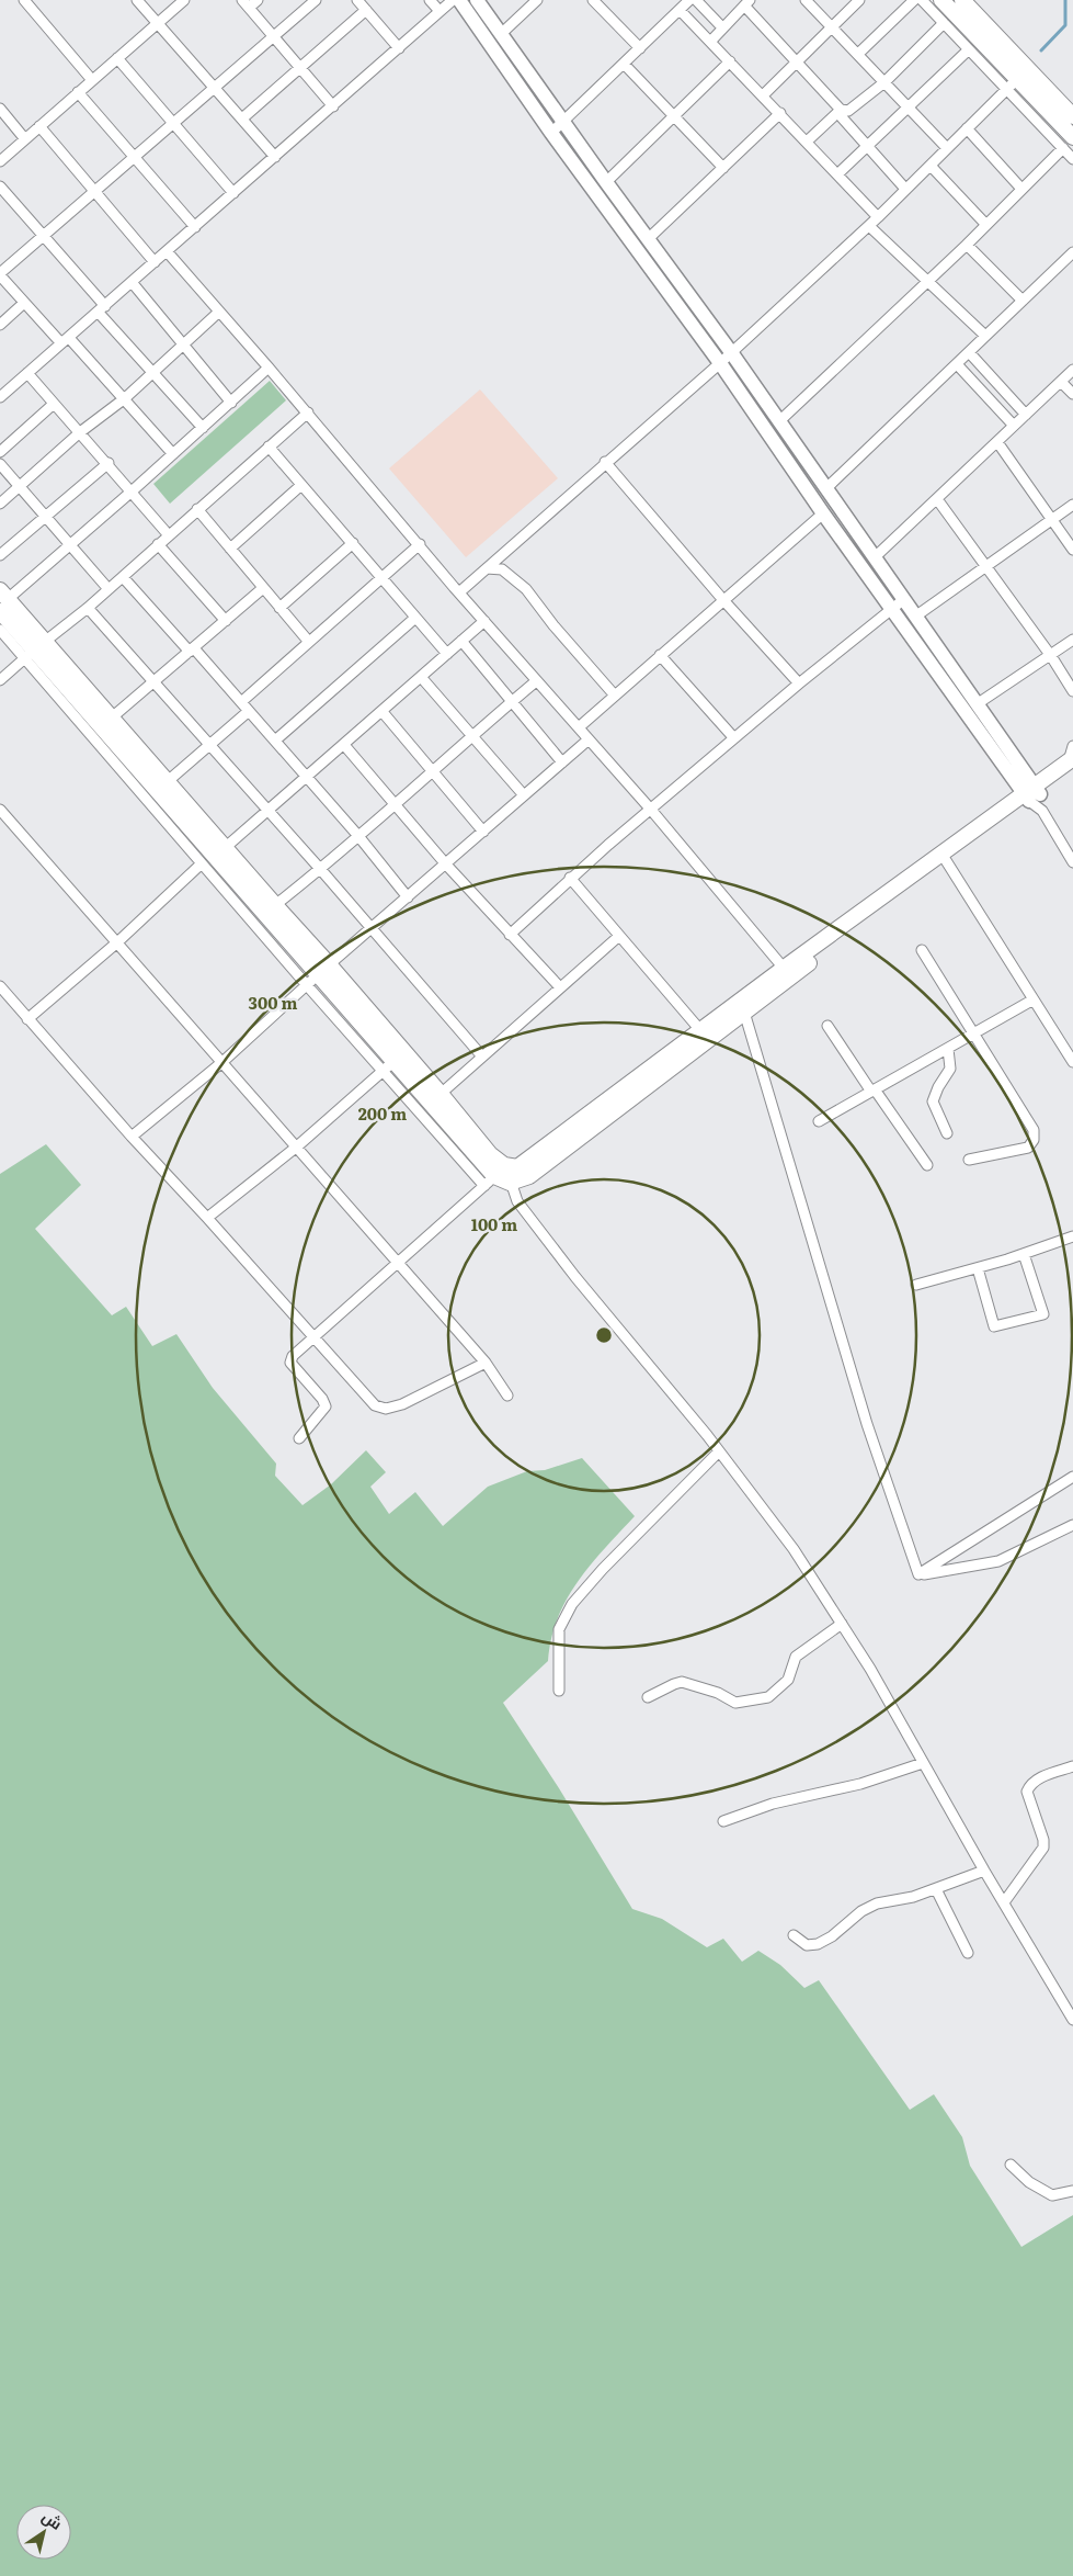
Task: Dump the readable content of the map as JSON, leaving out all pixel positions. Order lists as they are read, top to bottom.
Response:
{
  "north": "top right",
  "rings": ["300 m", "200 m", "100 m"]
}
